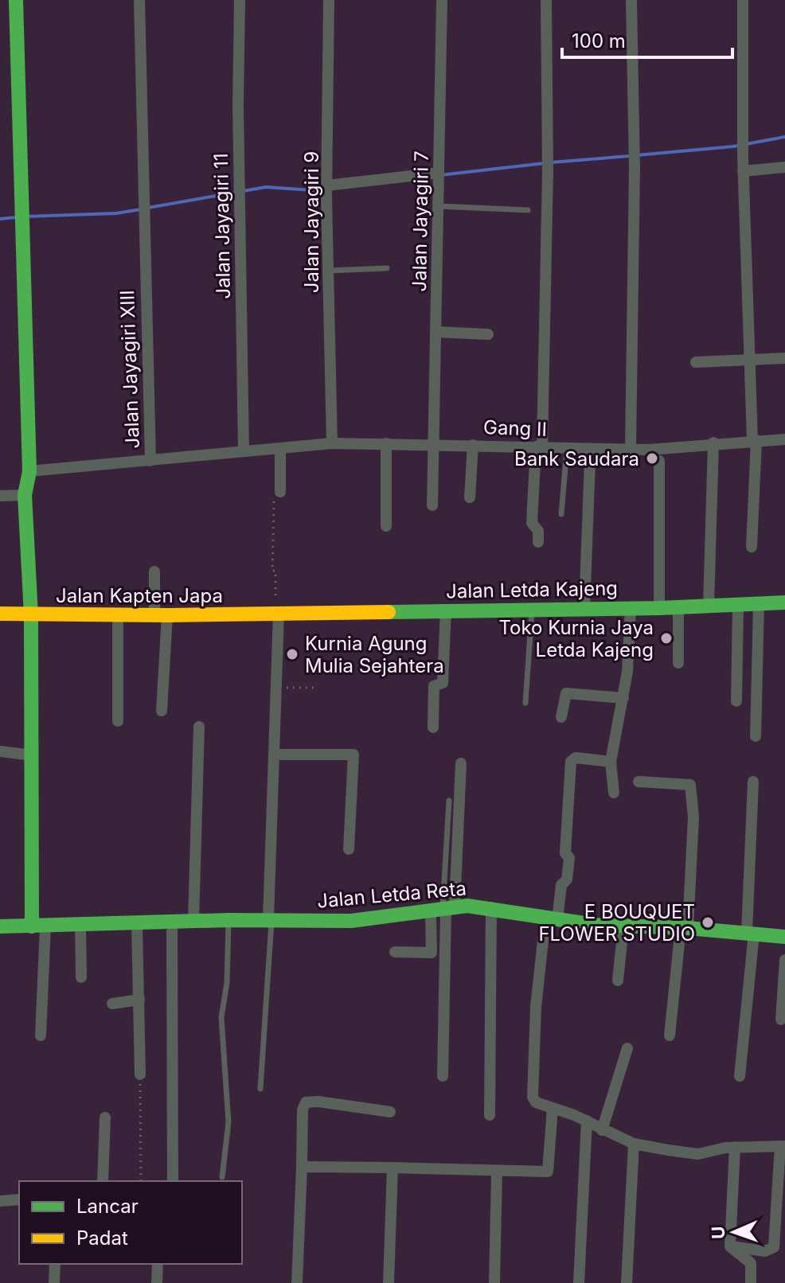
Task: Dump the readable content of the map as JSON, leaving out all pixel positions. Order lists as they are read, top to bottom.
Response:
{
  "streets": {
    "street": [
      "Jalan Jayagiri 7",
      "Jalan Jayagiri 9",
      "Jalan Jayagiri 11",
      "Jalan Jayagiri XIII",
      "Gang II",
      "Jalan Letda Kajeng",
      "Jalan Kapten Japa",
      "Jalan Letda Reta"
    ]
  },
  "crossings": [
    ["Jalan Jayagiri 7", "Gang II"],
    ["Jalan Jayagiri 9", "Gang II"],
    ["Jalan Jayagiri 11", "Jalan Jayagiri XIII"],
    ["Jalan Jayagiri 11", "Gang II"],
    ["Jalan Jayagiri XIII", "Gang II"],
    ["Jalan Letda Kajeng", "Jalan Kapten Japa"]
  ],
  "places": [
    "Bank Saudara",
    "Toko Kurnia Jaya Letda Kajeng",
    "Kurnia Agung Mulia Sejahtera",
    "E BOUQUET FLOWER STUDIO"
  ],
  "legend": ["Lancar", "Padat"],
  "scale_bar": "100 m",
  "north": "left"
}
